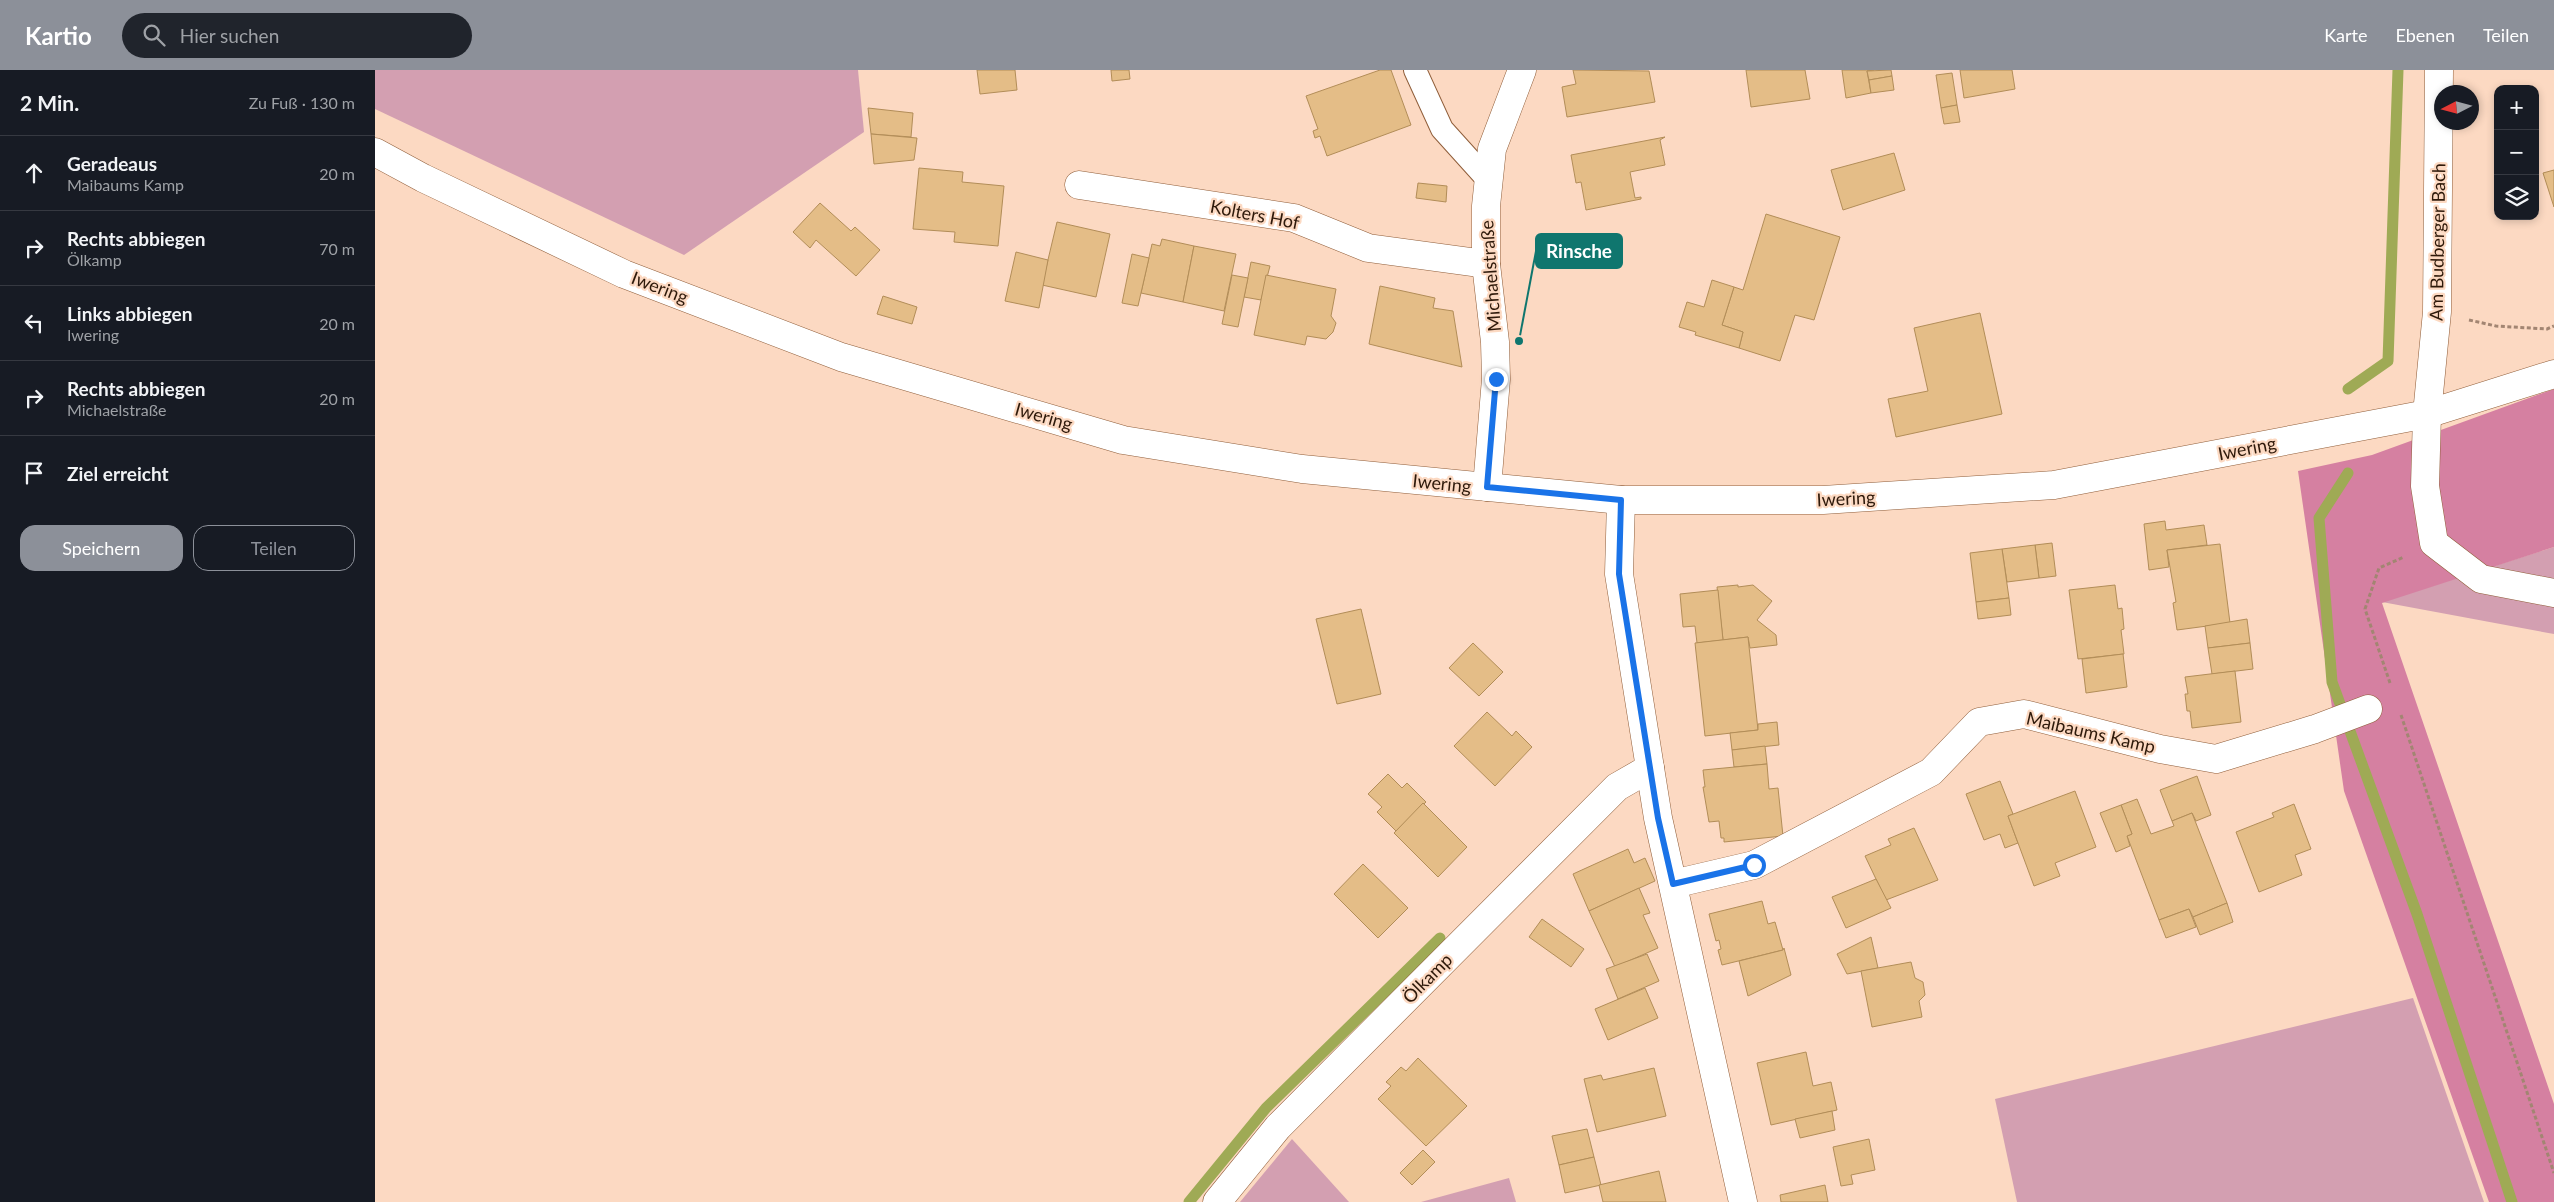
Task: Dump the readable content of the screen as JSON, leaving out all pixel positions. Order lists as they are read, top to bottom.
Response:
{
  "streets": {
    "street": [
      "Kolters Hof",
      "Am Budberger Bach",
      "Michaelstraße",
      "Iwering",
      "Maibaums Kamp",
      "Ölkamp"
    ]
  },
  "crossings": [
    ["Kolters Hof", "Michaelstraße"],
    ["Am Budberger Bach", "Iwering"],
    ["Michaelstraße", "Iwering"]
  ],
  "places": ["Rinsche"],
  "north": "left",
  "page": {
    "header": "Kartio",
    "search": "Hier suchen",
    "nav": ["Karte", "Ebenen", "Teilen"],
    "heading": ["2 Min.", "Zu Fuß · 130 m"],
    "map_buttons": ["+", "−"],
    "list": [
      ["Geradeaus", "Maibaums Kamp", "20 m"],
      ["Rechts abbiegen", "Ölkamp", "70 m"],
      ["Links abbiegen", "Iwering", "20 m"],
      ["Rechts abbiegen", "Michaelstraße", "20 m"],
      "Ziel erreicht"
    ],
    "buttons": ["Speichern", "Teilen"]
  }
}
